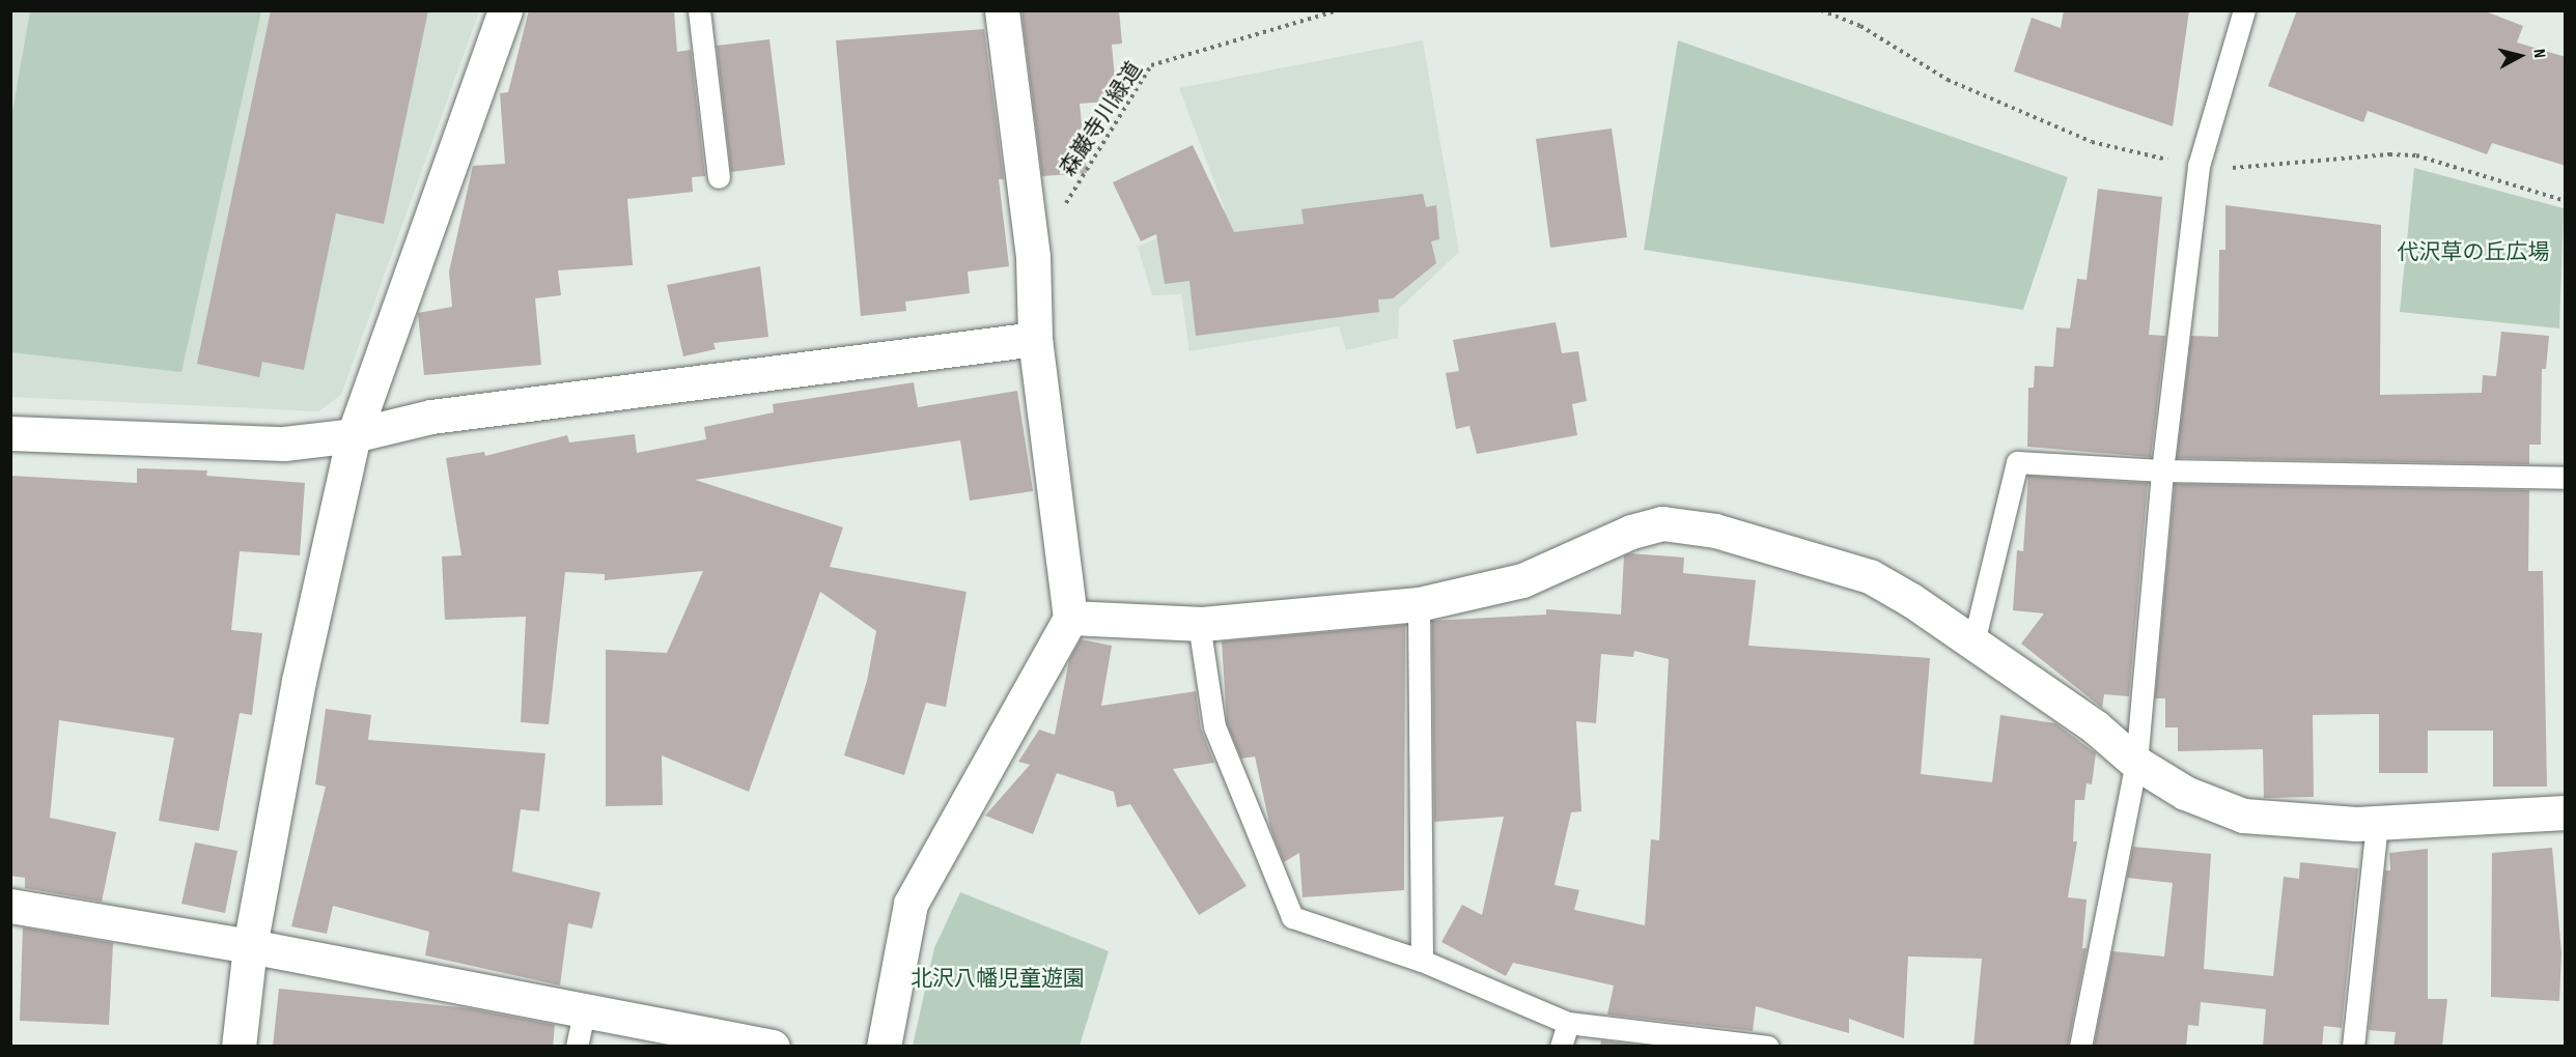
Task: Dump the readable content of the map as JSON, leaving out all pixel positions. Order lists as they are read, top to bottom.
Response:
{
  "streets": {
    "path": ["森巌寺川緑道"]
  },
  "parks": ["代沢草の丘広場", "北沢八幡児童遊園"],
  "north": "right"
}
